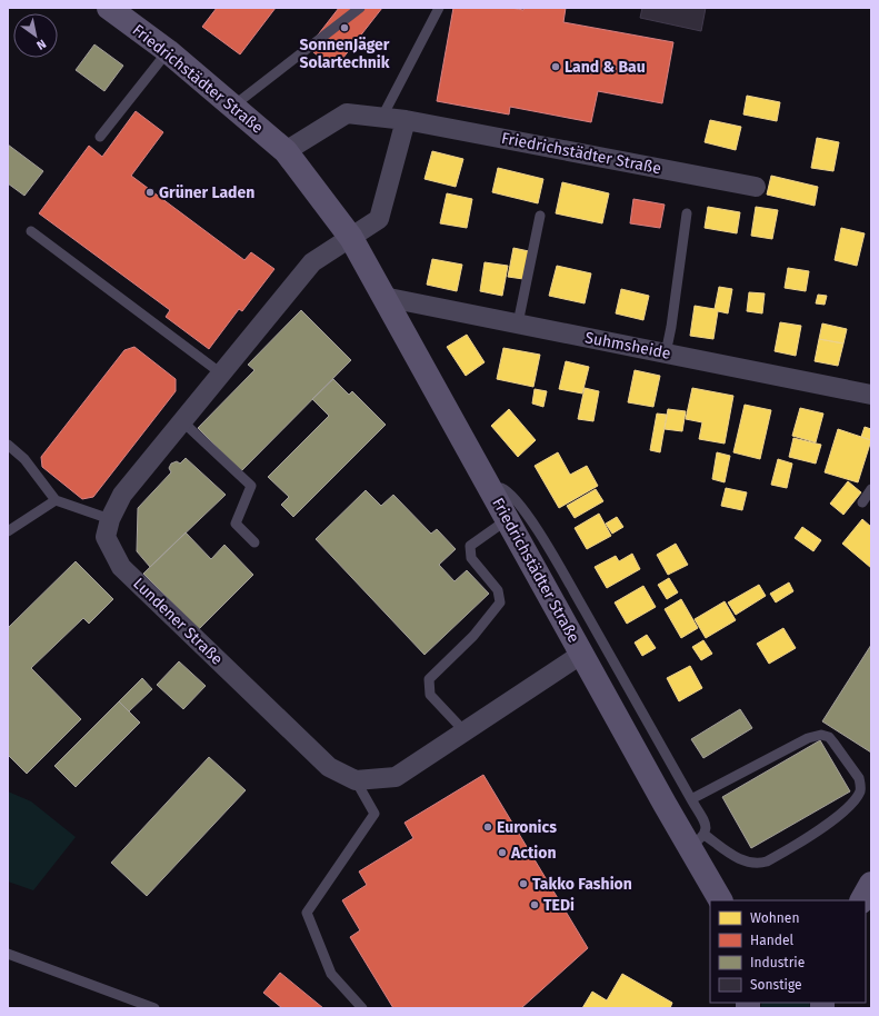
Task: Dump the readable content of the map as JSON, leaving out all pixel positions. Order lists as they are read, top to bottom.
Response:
{
  "streets": {
    "street": ["Friedrichstädter Straße", "Suhmsheide", "Lundener Straße"]
  },
  "crossings": [
    ["Friedrichstädter Straße", "Suhmsheide"],
    ["Friedrichstädter Straße", "Lundener Straße"]
  ],
  "places": [
    "SonnenJäger Solartechnik",
    "Land & Bau",
    "Grüner Laden",
    "Euronics",
    "Action",
    "Takko Fashion",
    "TEDi"
  ],
  "legend": [
    "Wohnen",
    "Handel",
    "Industrie",
    "Sonstige"
  ],
  "north": "bottom right"
}
